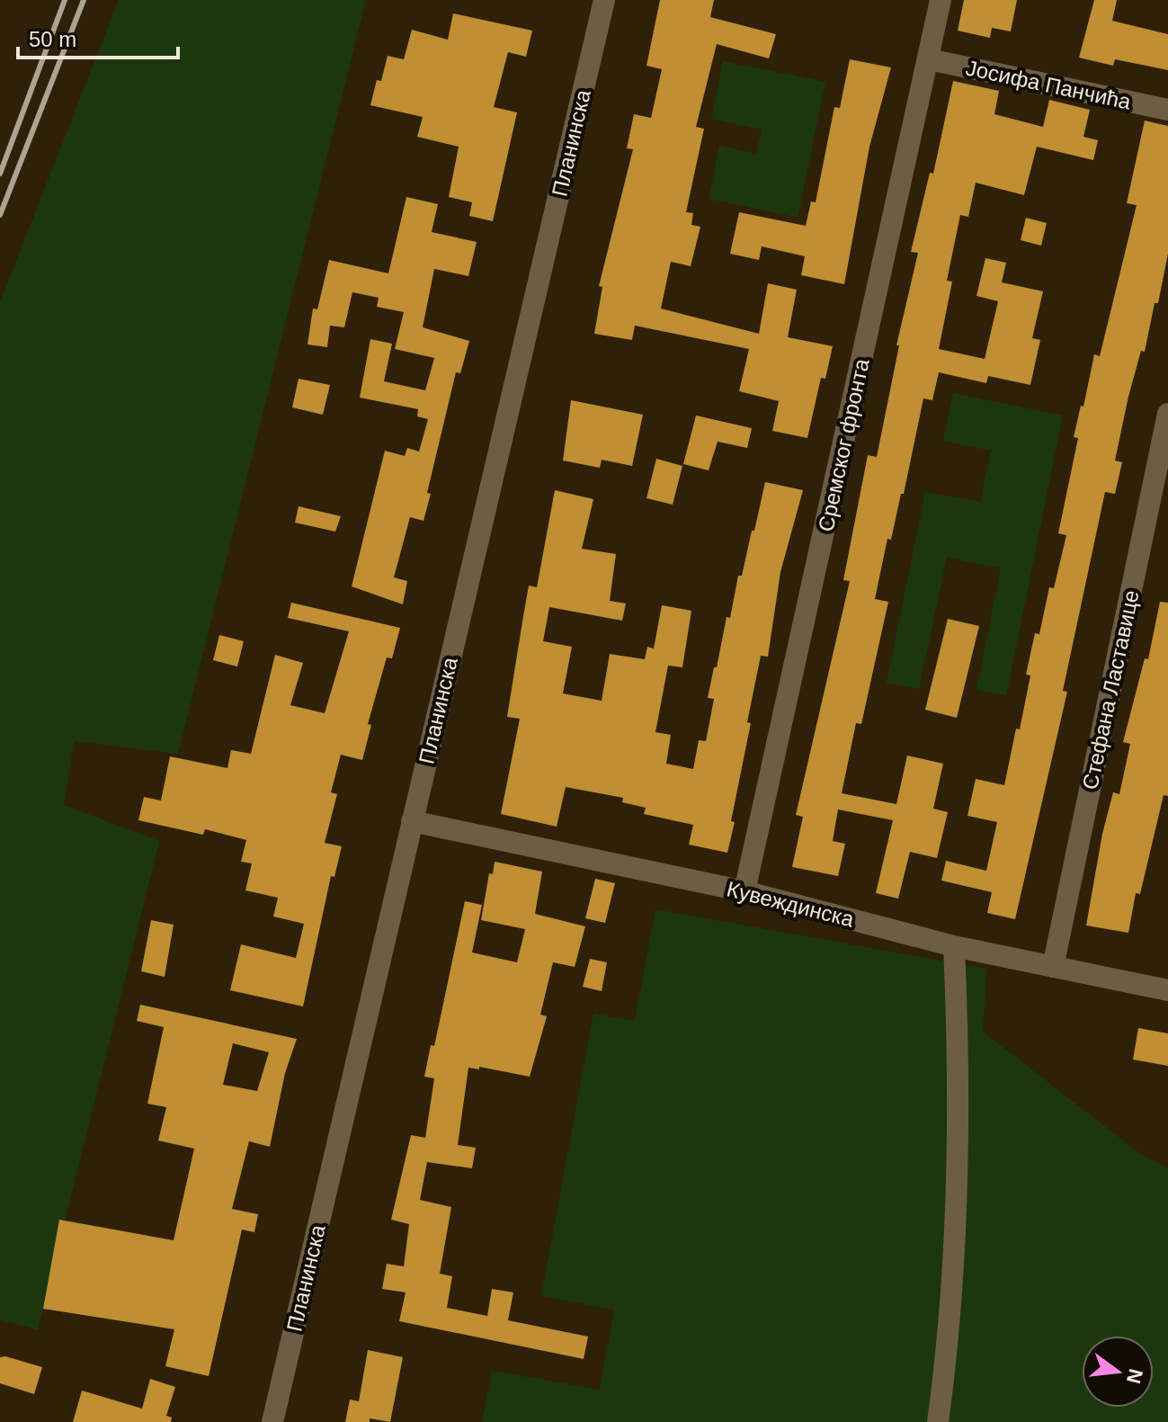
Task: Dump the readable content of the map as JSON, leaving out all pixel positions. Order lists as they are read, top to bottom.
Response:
{
  "streets": {
    "street": [
      "Јосифа Панчића",
      "Планинска",
      "Сремског фронта",
      "Стефана Ластавице",
      "Кувеждинска"
    ]
  },
  "crossings": [
    ["Јосифа Панчића", "Сремског фронта"],
    ["Планинска", "Кувеждинска"],
    ["Сремског фронта", "Кувеждинска"],
    ["Стефана Ластавице", "Кувеждинска"]
  ],
  "scale_bar": "50 m",
  "north": "right"
}
